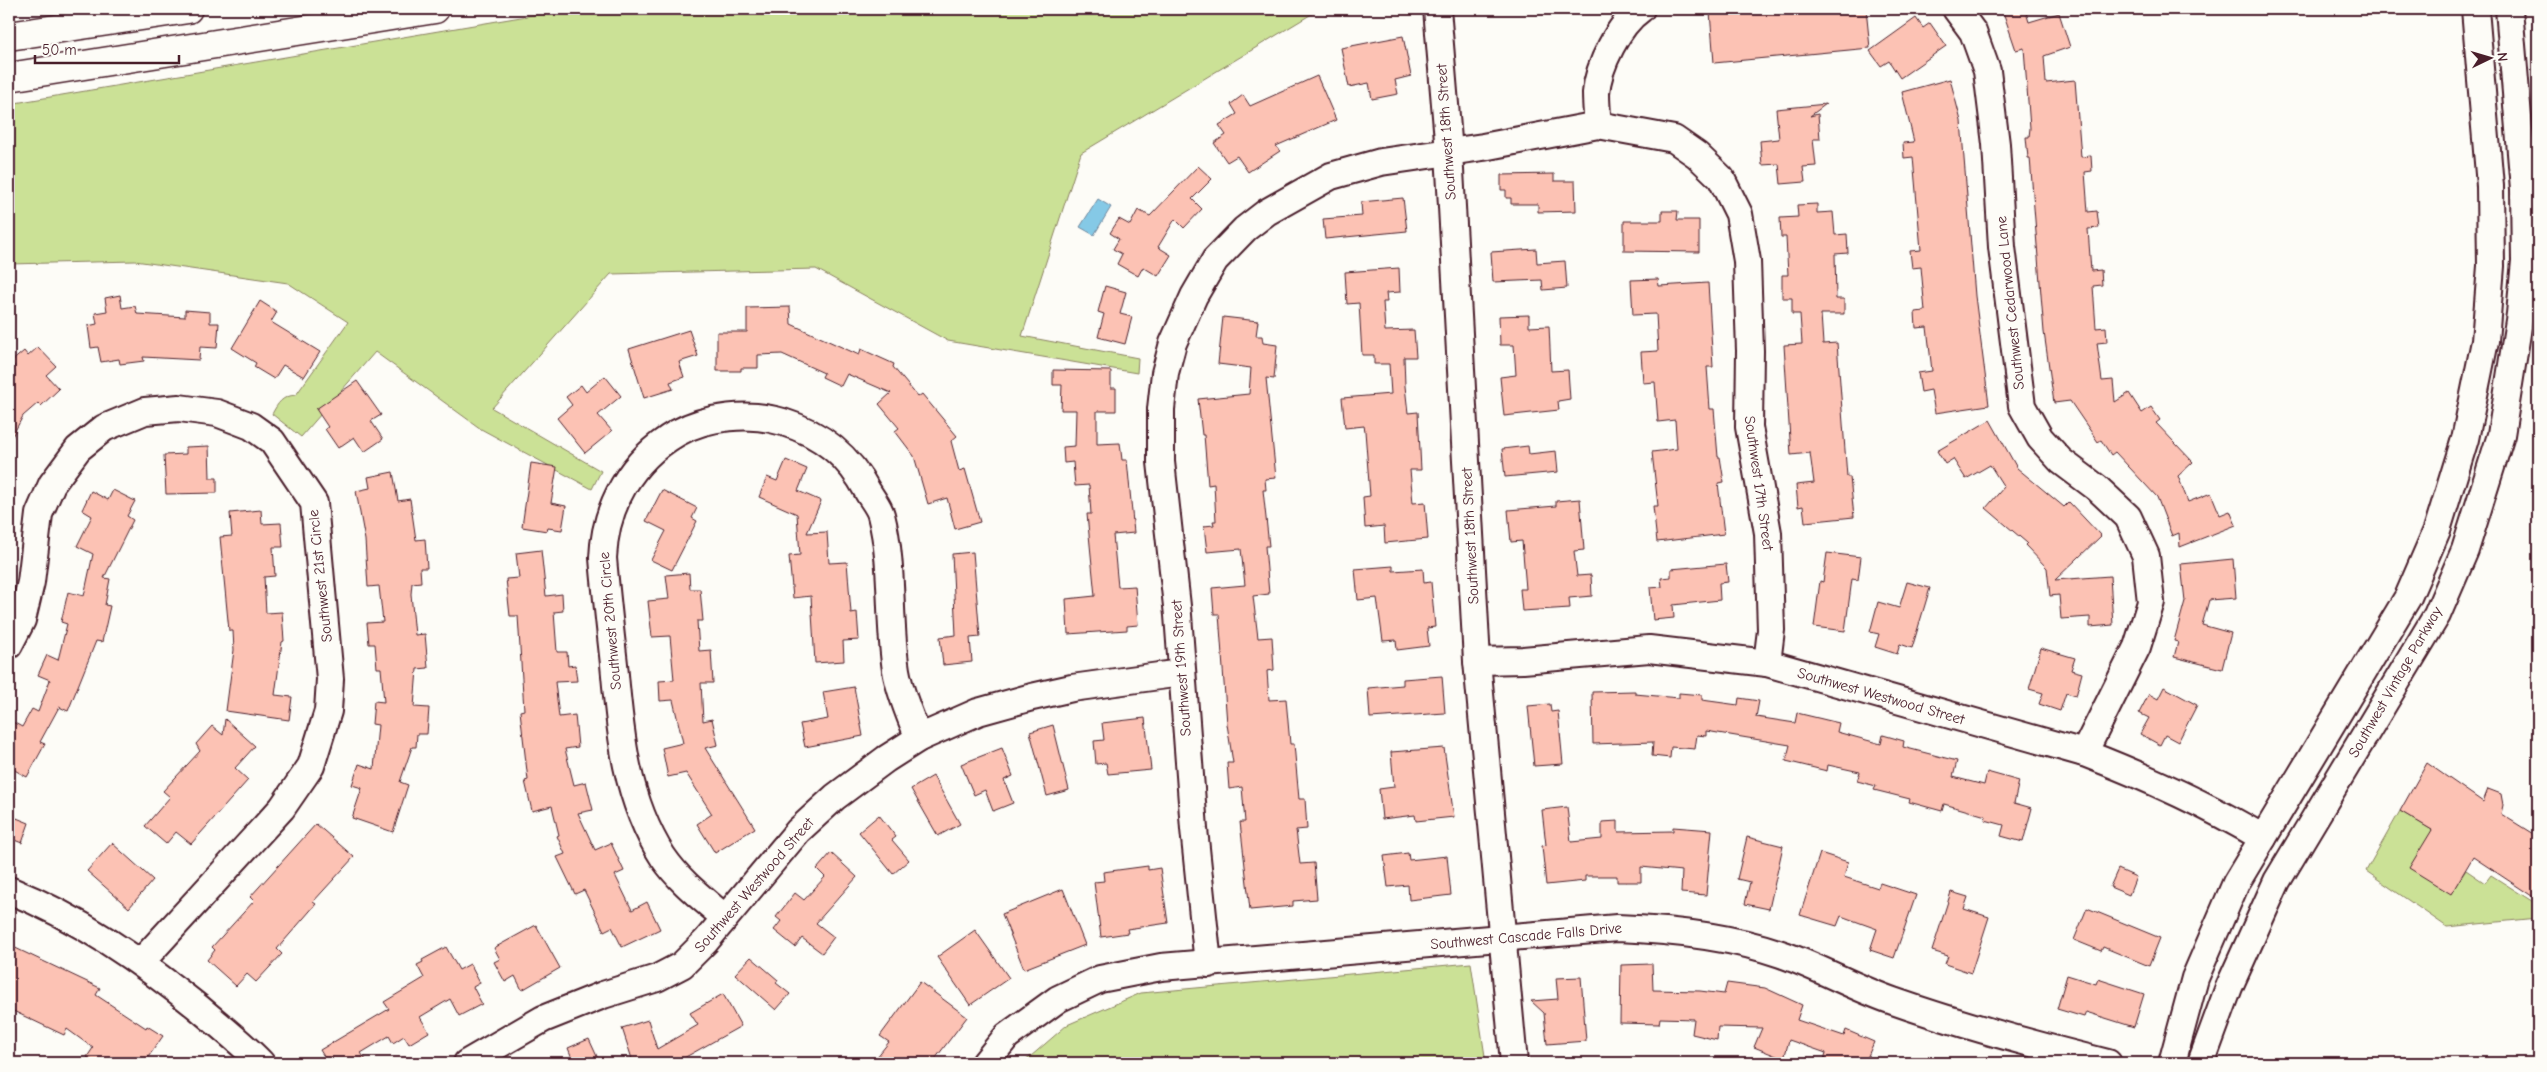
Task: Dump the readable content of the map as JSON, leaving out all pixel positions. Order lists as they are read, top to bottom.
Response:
{
  "streets": {
    "street": [
      "Southwest 18th Street",
      "Southwest Cedarwood Lane",
      "Southwest 17th Street",
      "Southwest 21st Circle",
      "Southwest 20th Circle",
      "Southwest 19th Street",
      "Southwest Vintage Parkway",
      "Southwest Westwood Street",
      "Southwest Cascade Falls Drive"
    ]
  },
  "crossings": [
    ["Southwest 18th Street", "Southwest 19th Street"],
    ["Southwest 18th Street", "Southwest Westwood Street"],
    ["Southwest 18th Street", "Southwest Cascade Falls Drive"],
    ["Southwest Cedarwood Lane", "Southwest Westwood Street"],
    ["Southwest 17th Street", "Southwest 19th Street"],
    ["Southwest 17th Street", "Southwest Westwood Street"],
    ["Southwest 20th Circle", "Southwest Westwood Street"],
    ["Southwest 19th Street", "Southwest Westwood Street"],
    ["Southwest 19th Street", "Southwest Cascade Falls Drive"]
  ],
  "scale_bar": "50 m",
  "north": "right"
}
